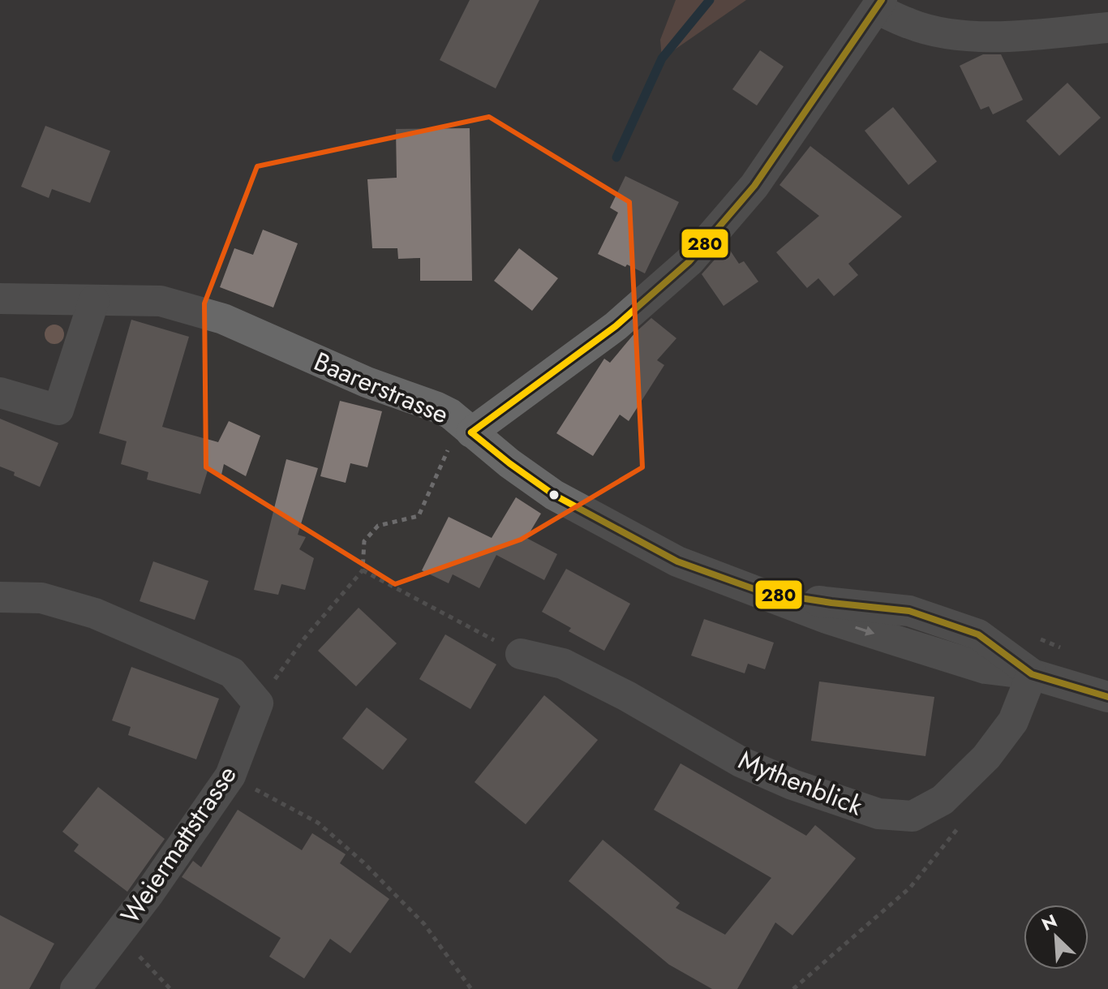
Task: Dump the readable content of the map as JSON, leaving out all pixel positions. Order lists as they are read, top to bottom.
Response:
{
  "streets": {
    "street": ["Baarerstrasse", "Mythenblick", "Weiermattstrasse"]
  },
  "crossings": [
    ["Baarerstrasse", "Mythenblick"]
  ],
  "lines": ["transit line 280"],
  "north": "top left"
}
